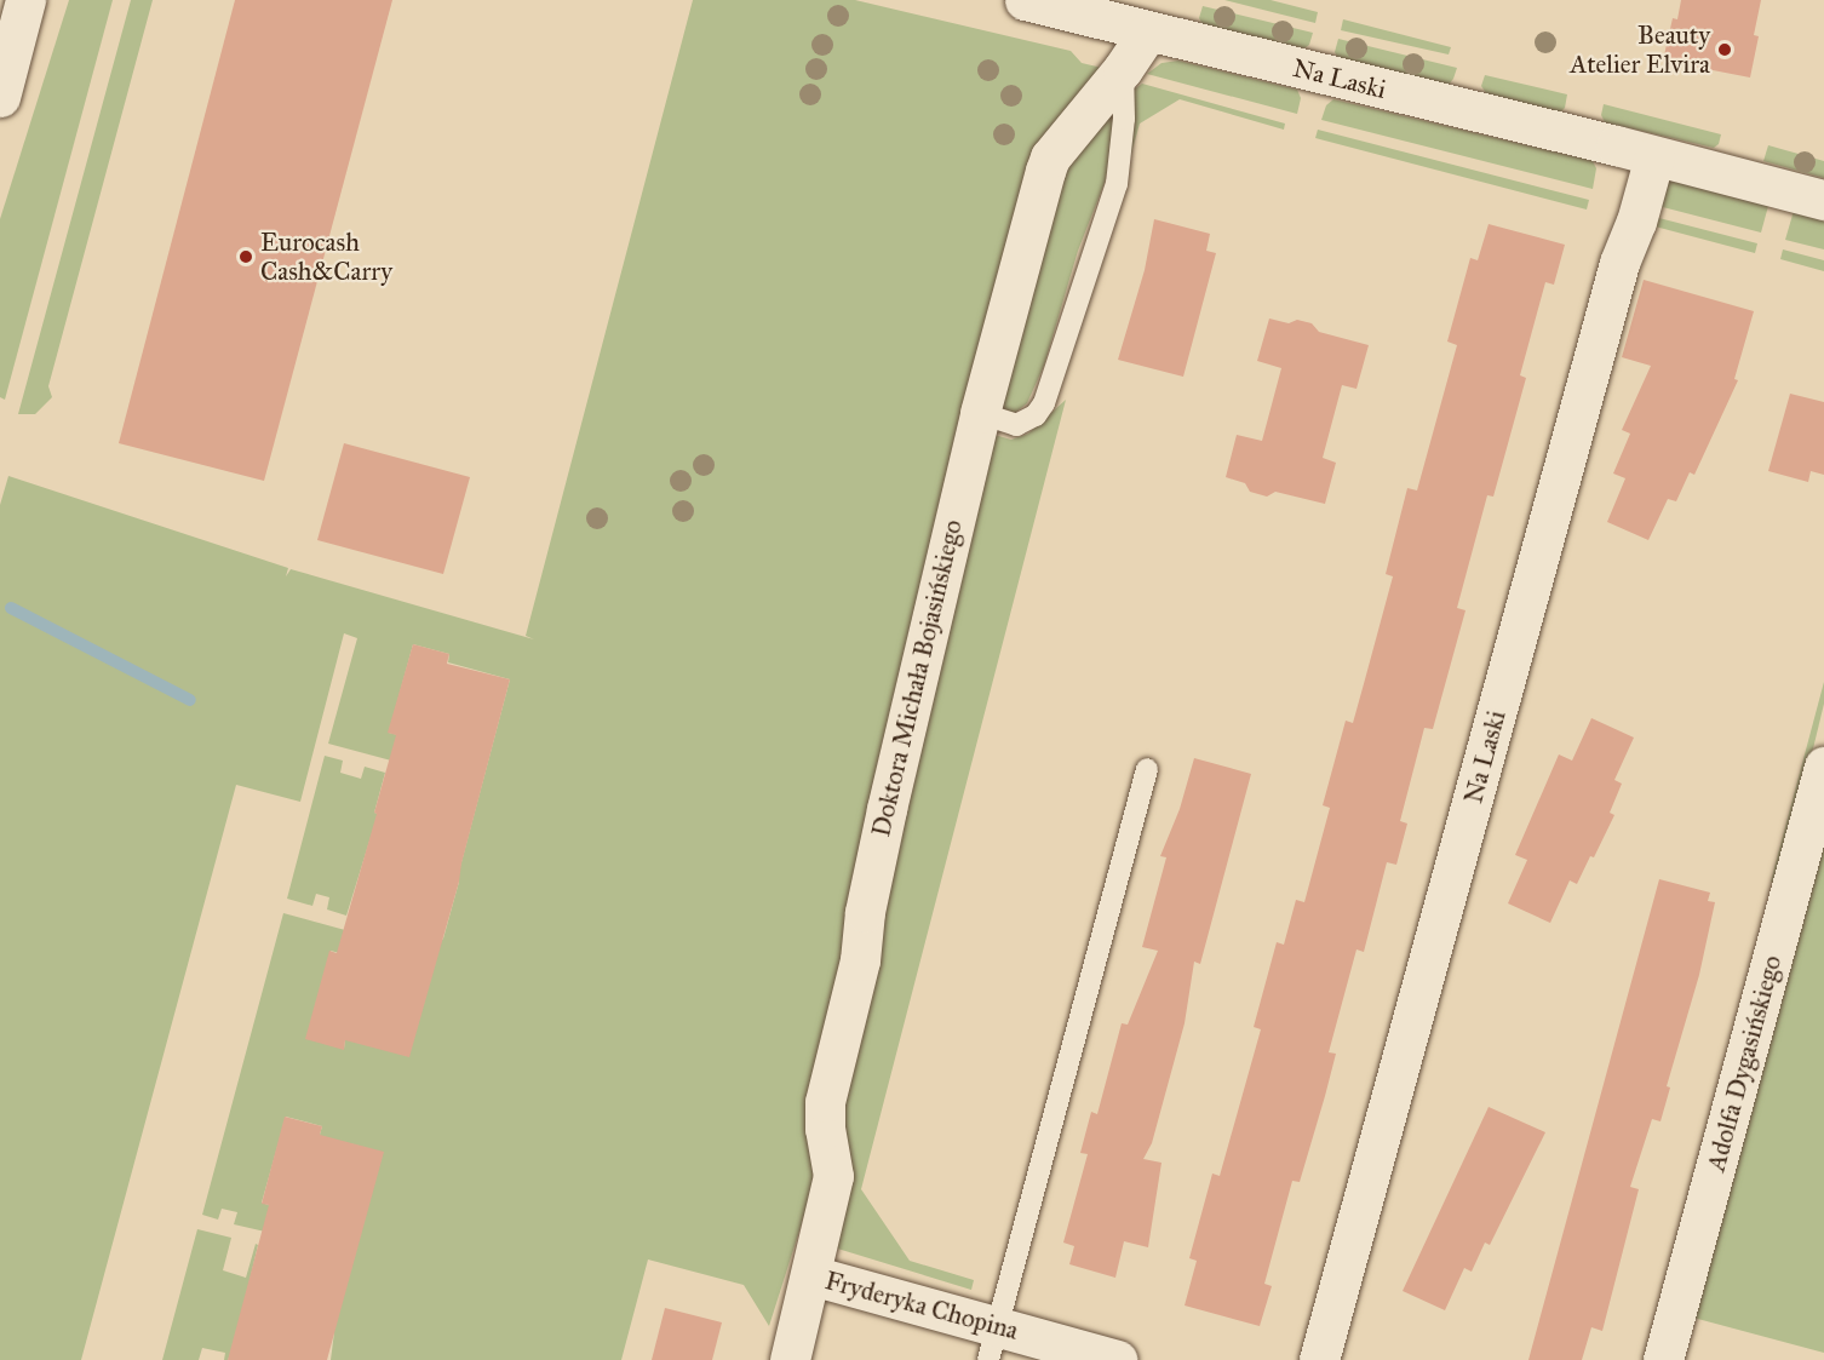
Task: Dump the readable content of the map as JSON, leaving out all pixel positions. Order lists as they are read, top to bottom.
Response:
{
  "streets": {
    "street": [
      "Na Laski",
      "Doktora Michała Bojasińskiego",
      "Adolfa Dygasińskiego",
      "Fryderyka Chopina"
    ]
  },
  "crossings": [
    ["Na Laski", "Doktora Michała Bojasińskiego"],
    ["Doktora Michała Bojasińskiego", "Fryderyka Chopina"]
  ],
  "places": ["Beauty Atelier Elvira", "Eurocash Cash&Carry"]
}
